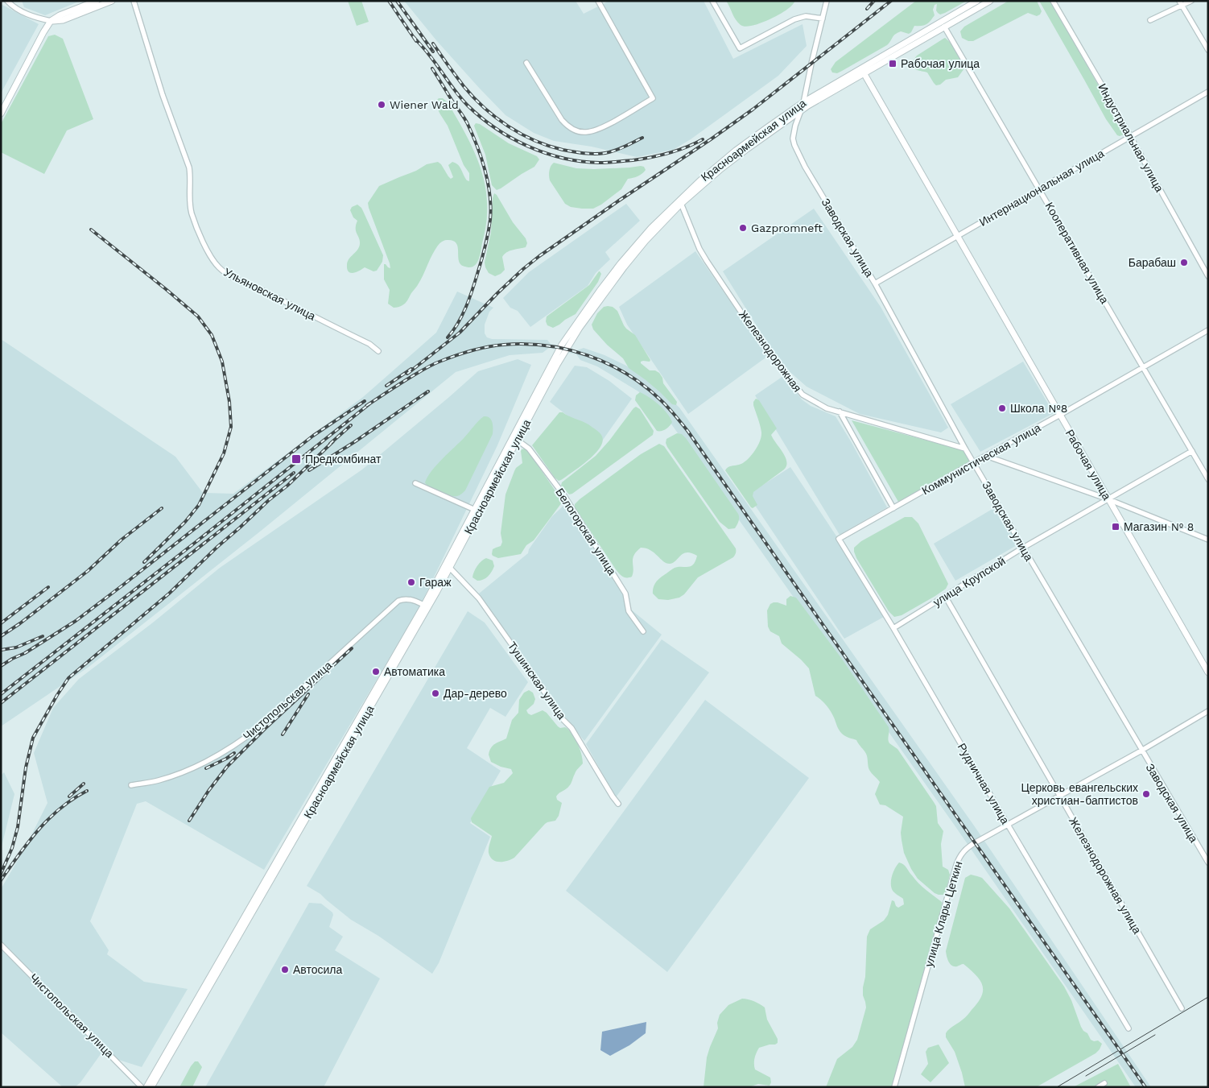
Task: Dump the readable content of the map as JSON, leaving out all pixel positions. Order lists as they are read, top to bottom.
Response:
{
  "streets": {
    "main road": ["Красноармейская улица", "Рабочая улица"],
    "street": [
      "Индустриальная улица",
      "Интернациональная улица",
      "Заводская улица",
      "Кооперативная улица",
      "Ульяновская улица",
      "Железнодорожная",
      "Коммунистическая улица",
      "Белогорская улица",
      "улица Крупской",
      "Тушинская улица",
      "Чистопольская улица",
      "Рудничная улица",
      "Железнодорожная улица",
      "улица Клары Цеткин"
    ]
  },
  "crossings": [
    ["Индустриальная улица", "Интернациональная улица"],
    ["Красноармейская улица", "Заводская улица"],
    ["Красноармейская улица", "Кооперативная улица"],
    ["Красноармейская улица", "Железнодорожная"],
    ["Красноармейская улица", "Рабочая улица"],
    ["Красноармейская улица", "Белогорская улица"],
    ["Красноармейская улица", "Тушинская улица"],
    ["Красноармейская улица", "Чистопольская улица"],
    ["Интернациональная улица", "Заводская улица"],
    ["Интернациональная улица", "Кооперативная улица"],
    ["Интернациональная улица", "Рабочая улица"],
    ["Заводская улица", "Железнодорожная"],
    ["Заводская улица", "Коммунистическая улица"],
    ["Заводская улица", "улица Крупской"],
    ["Заводская улица", "улица Клары Цеткин"],
    ["Кооперативная улица", "Коммунистическая улица"],
    ["Кооперативная улица", "улица Крупской"],
    ["Коммунистическая улица", "Рабочая улица"],
    ["Коммунистическая улица", "Рудничная улица"],
    ["Рабочая улица", "улица Крупской"],
    ["улица Крупской", "Рудничная улица"],
    ["улица Крупской", "Железнодорожная улица"],
    ["Рудничная улица", "улица Клары Цеткин"],
    ["Железнодорожная улица", "улица Клары Цеткин"]
  ],
  "places": {
    "transit": ["Рабочая улица", "Предкомбинат", "Магазин № 8"],
    "other": [
      "Wiener Wald",
      "Gazpromneft",
      "Барабаш",
      "Школа №8",
      "Гараж",
      "Автоматика",
      "Дар-дерево",
      "Церковь евангельских христиан-баптистов",
      "Автосила"
    ]
  }
}
